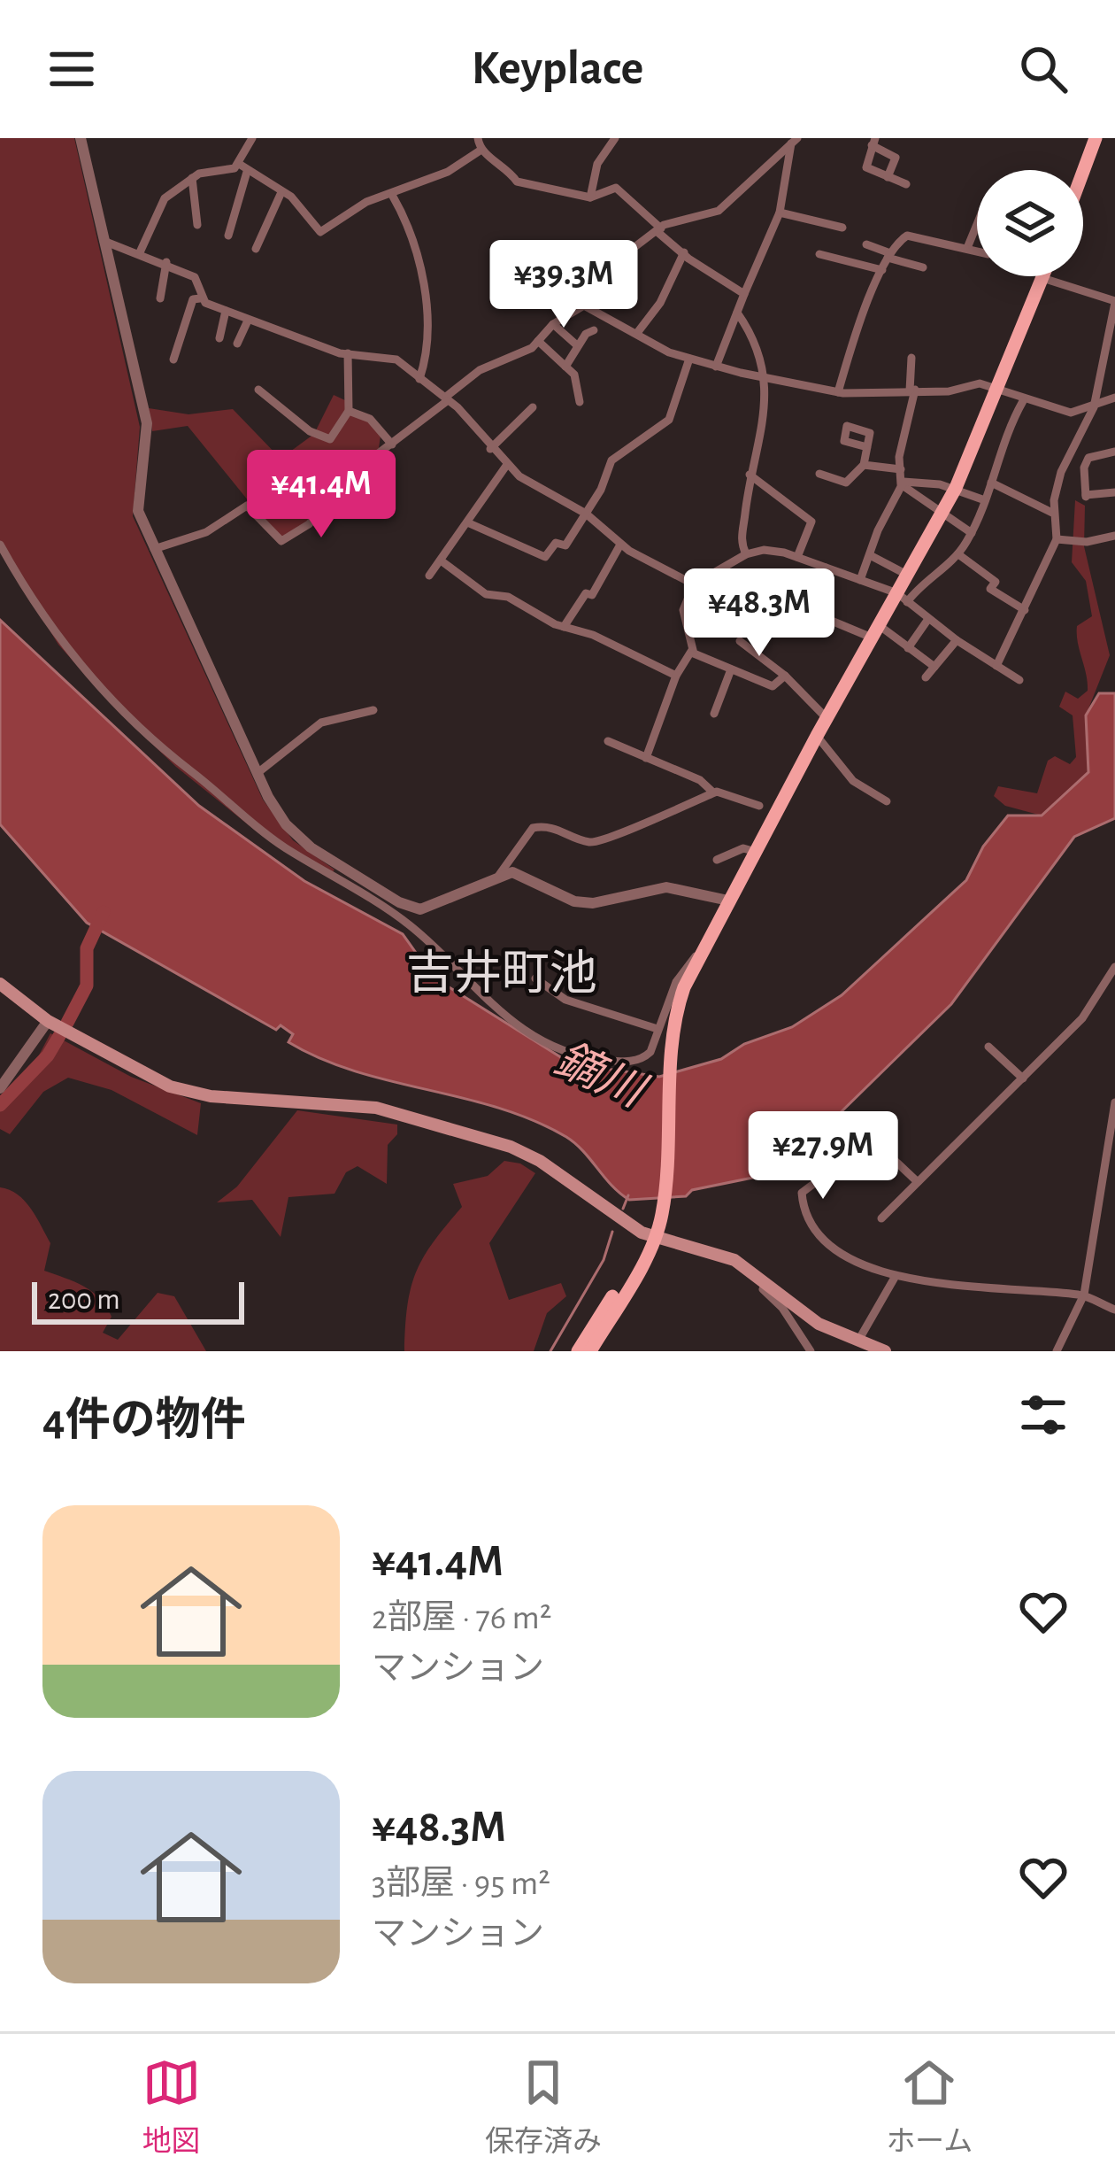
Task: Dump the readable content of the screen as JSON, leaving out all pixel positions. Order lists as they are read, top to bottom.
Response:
{
  "districts": ["吉井町池"],
  "water": ["鏑川"],
  "scale_bar": "200 m",
  "page": {
    "header": "Keyplace",
    "price": [
      "¥39.3M",
      "¥41.4M",
      "¥48.3M",
      "¥27.9M"
    ],
    "scale": "200 m",
    "heading": "4件の物件",
    "list": [
      {
        "name": "¥41.4M",
        "note": "2部屋 · 76 m² · マンション"
      },
      {
        "name": "¥48.3M",
        "note": "3部屋 · 95 m² · マンション"
      }
    ],
    "tabs": ["地図", "保存済み", "ホーム"]
  }
}
